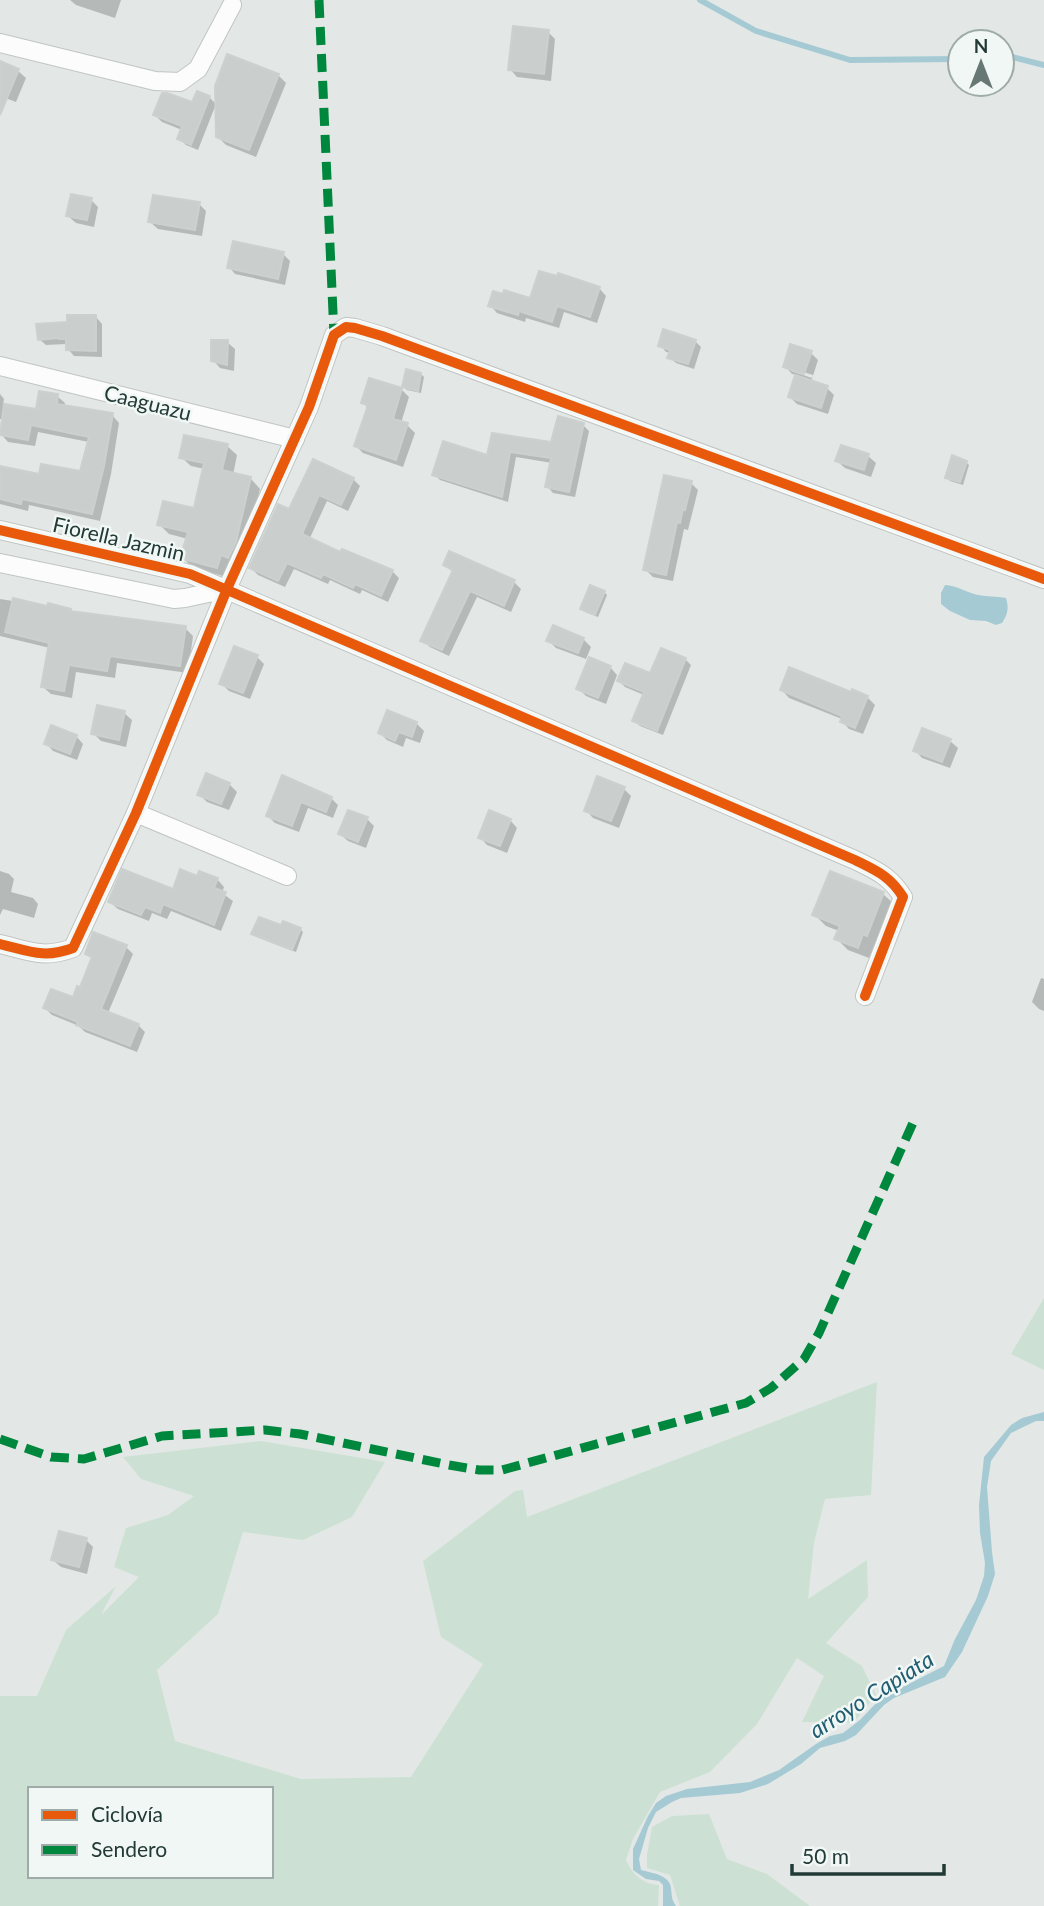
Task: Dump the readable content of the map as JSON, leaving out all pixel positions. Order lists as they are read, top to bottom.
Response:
{
  "streets": {
    "street": ["Caaguazu", "Fiorella Jazmin"]
  },
  "water": ["arroyo Capiata"],
  "legend": ["Ciclovía", "Sendero"],
  "scale_bar": "50 m",
  "north": "top"
}
